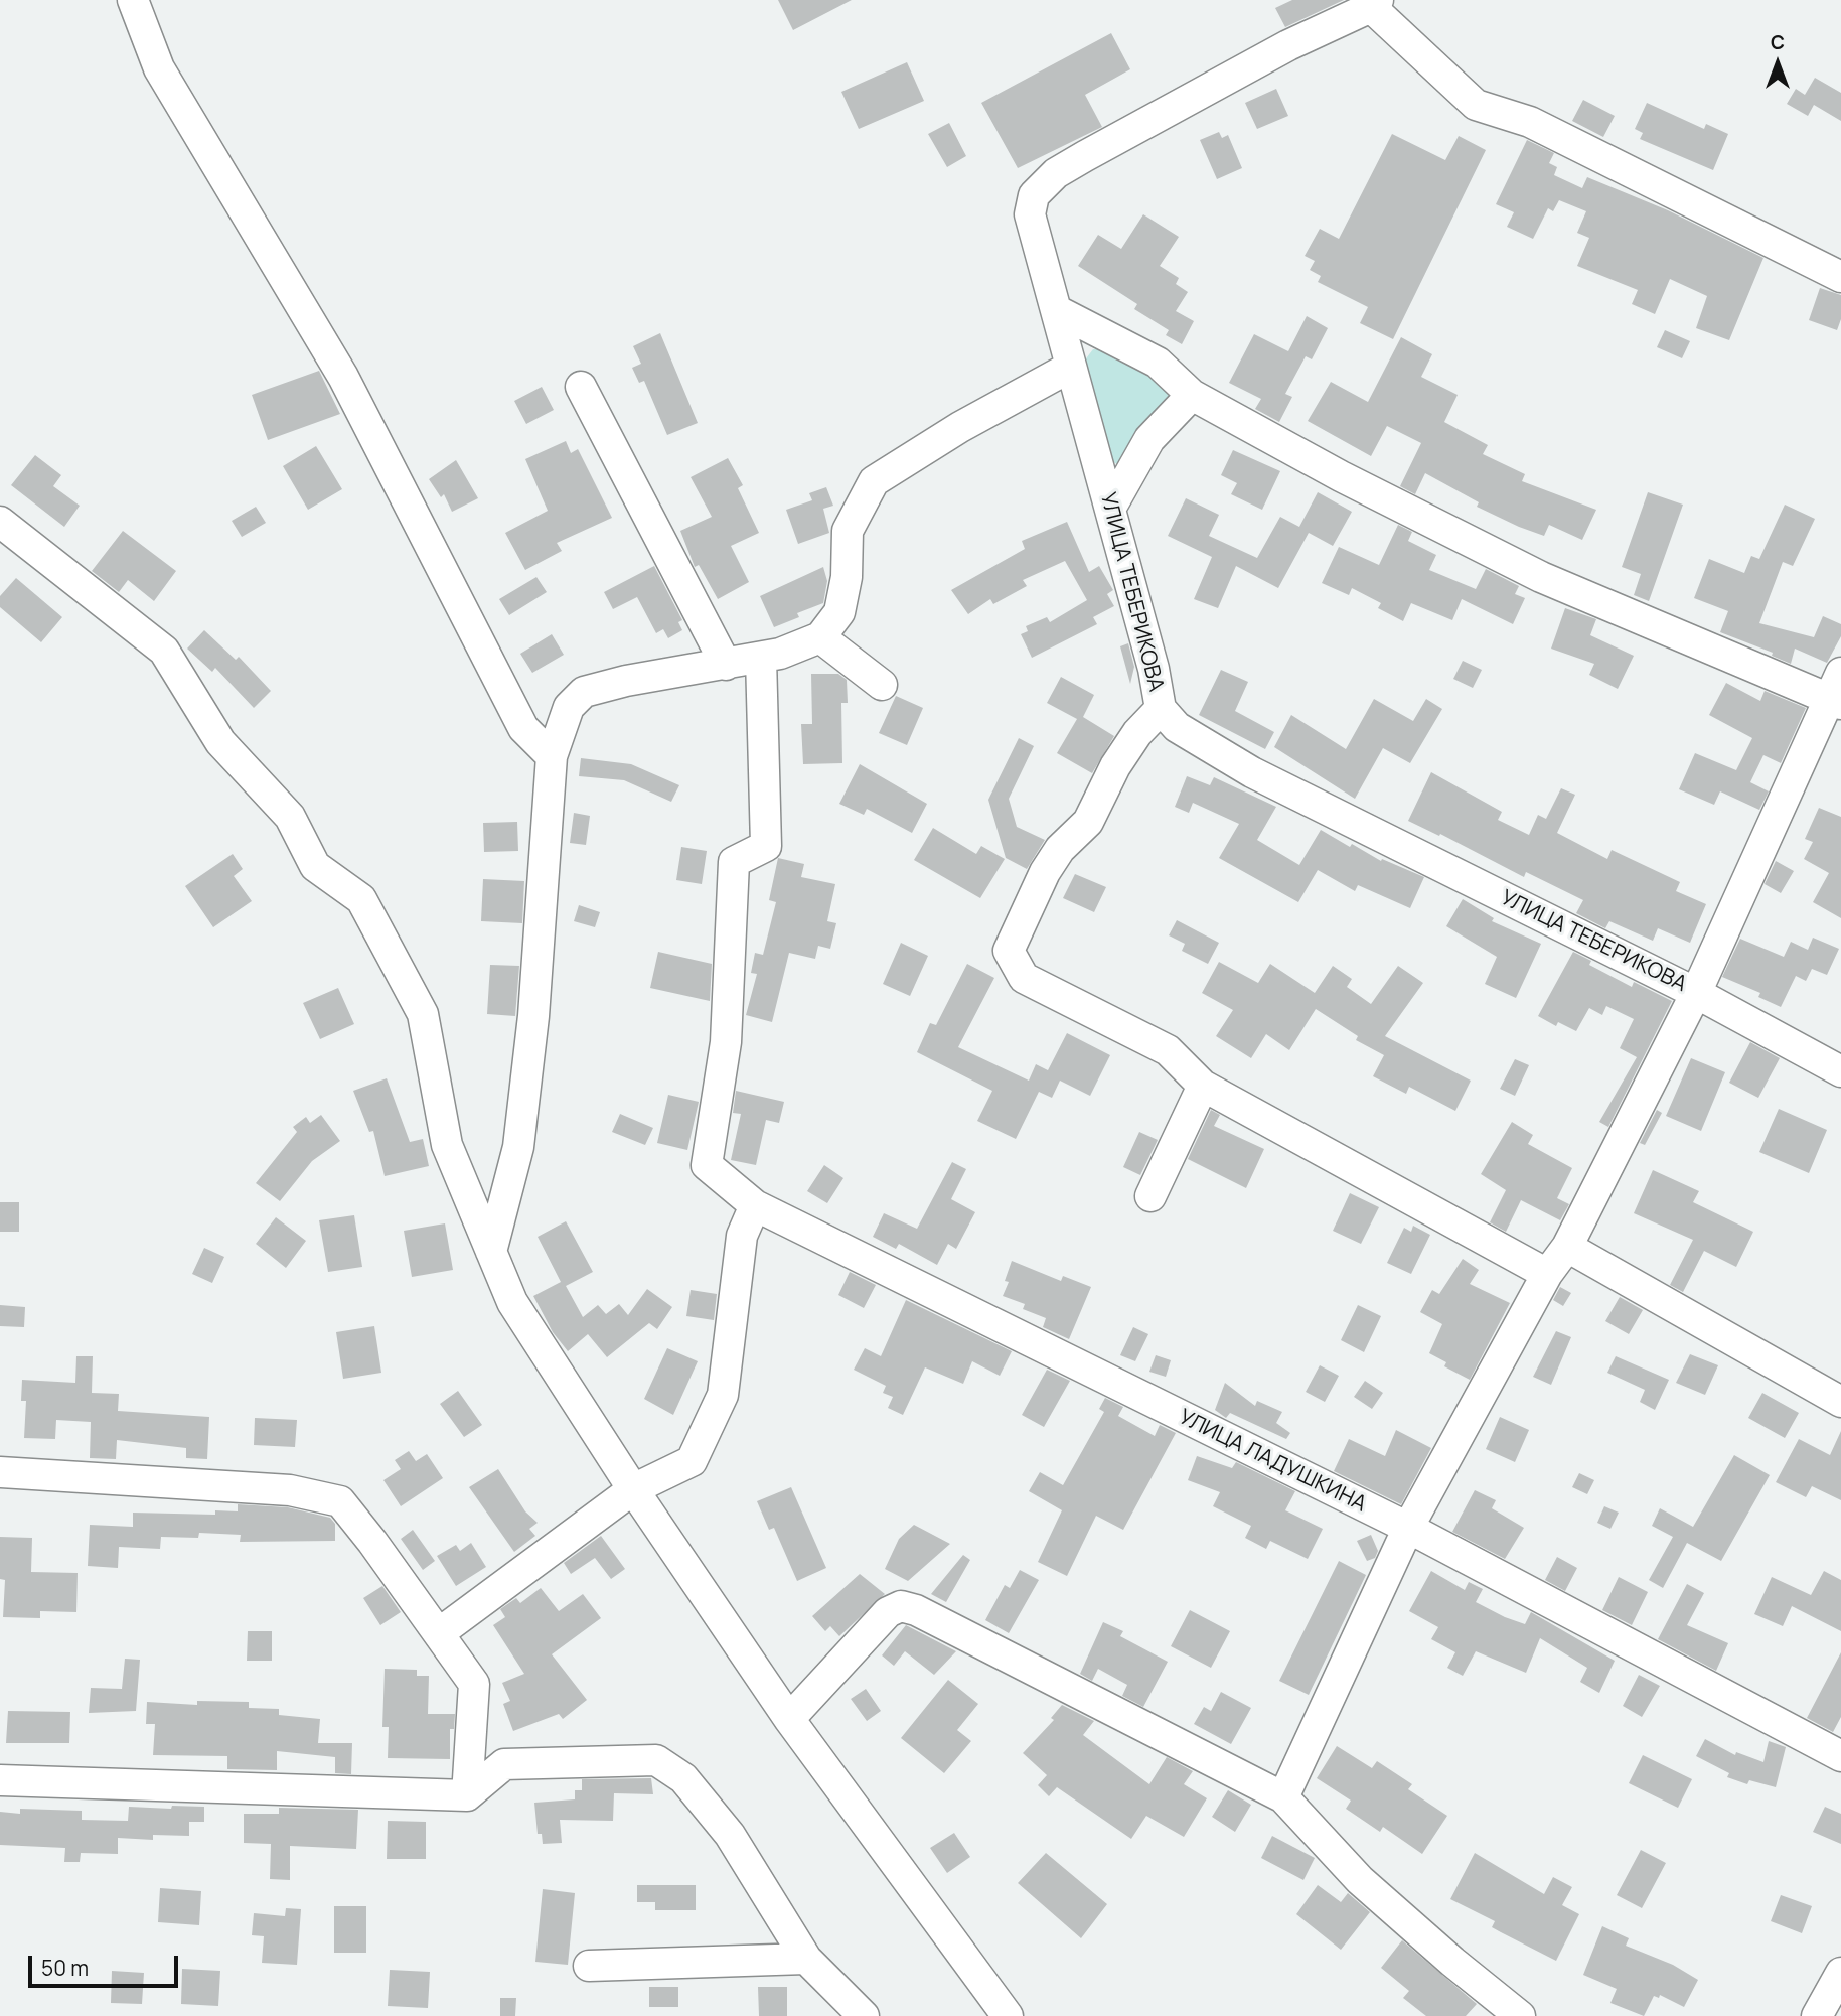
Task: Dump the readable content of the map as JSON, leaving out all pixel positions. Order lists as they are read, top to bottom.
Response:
{
  "streets": {
    "street": ["УЛИЦА ТЕБЕРИКОВА", "УЛИЦА ЛАДУШКИНА"]
  },
  "scale_bar": "50 m",
  "north": "top"
}
